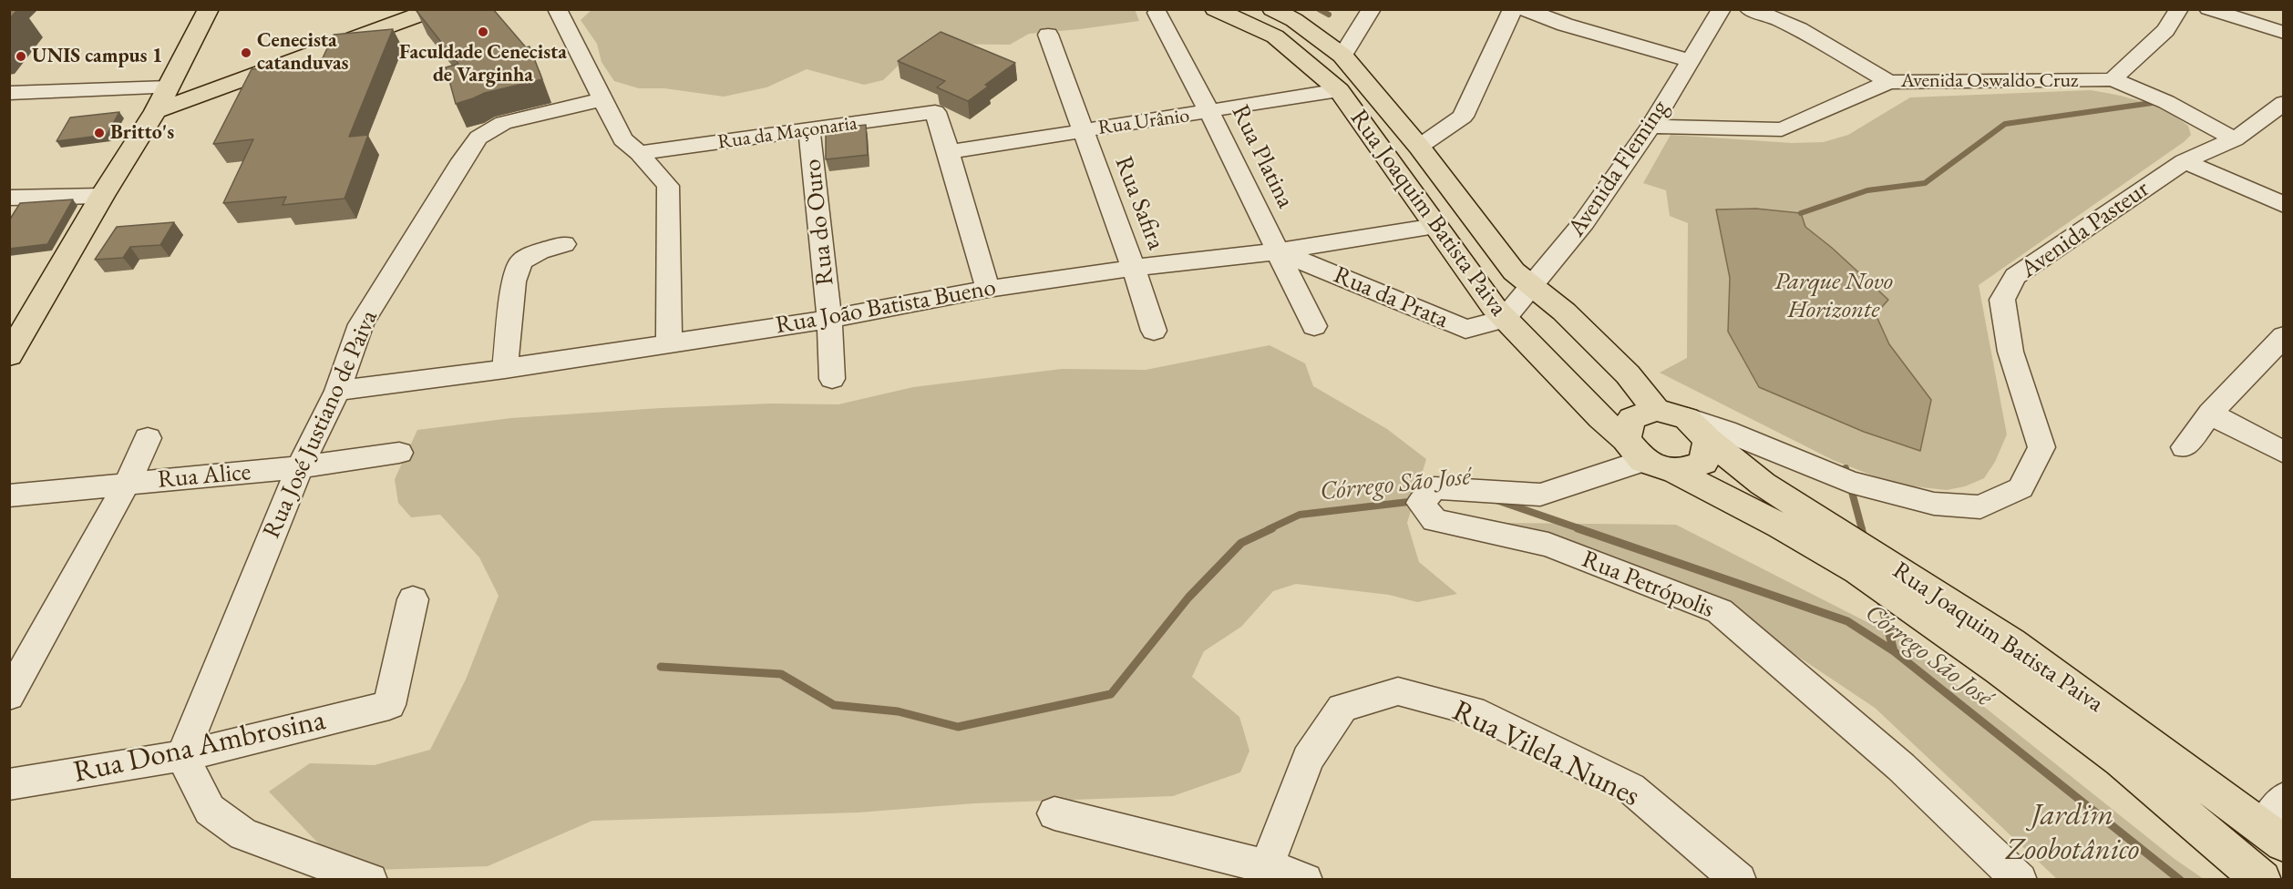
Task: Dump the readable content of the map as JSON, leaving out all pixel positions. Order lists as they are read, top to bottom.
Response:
{
  "streets": {
    "main road": ["Rua Joaquim Batista Paiva"],
    "street": [
      "Avenida Oswaldo Cruz",
      "Rua Urânio",
      "Rua da Maçonaria",
      "Rua Platina",
      "Avenida Fleming",
      "Rua Safira",
      "Rua do Ouro",
      "Avenida Pasteur",
      "Rua da Prata",
      "Rua João Batista Bueno",
      "Rua José Justiano de Paiva",
      "Rua Alice",
      "Rua Petrópolis",
      "Rua Dona Ambrosina",
      "Rua Vilela Nunes"
    ]
  },
  "crossings": [
    ["Avenida Oswaldo Cruz", "Avenida Pasteur"],
    ["Rua Urânio", "Rua da Maçonaria"],
    ["Rua Urânio", "Rua Platina"],
    ["Rua Urânio", "Rua Safira"],
    ["Rua Urânio", "Rua Joaquim Batista Paiva"],
    ["Rua da Maçonaria", "Rua do Ouro"],
    ["Rua Platina", "Rua da Prata"],
    ["Rua Platina", "Rua João Batista Bueno"],
    ["Avenida Fleming", "Rua Joaquim Batista Paiva"],
    ["Avenida Fleming", "Rua da Prata"],
    ["Rua Safira", "Rua João Batista Bueno"],
    ["Rua Joaquim Batista Paiva", "Avenida Pasteur"],
    ["Rua Joaquim Batista Paiva", "Rua da Prata"],
    ["Rua Joaquim Batista Paiva", "Rua João Batista Bueno"],
    ["Rua Joaquim Batista Paiva", "Rua Petrópolis"],
    ["Rua do Ouro", "Rua João Batista Bueno"],
    ["Rua da Prata", "Rua João Batista Bueno"],
    ["Rua João Batista Bueno", "Rua José Justiano de Paiva"],
    ["Rua José Justiano de Paiva", "Rua Alice"],
    ["Rua José Justiano de Paiva", "Rua Dona Ambrosina"]
  ],
  "water": ["Córrego São José"],
  "parks": ["Parque Novo Horizonte", "Jardim Zoobotânico"],
  "places": [
    "Faculdade Cenecista de Varginha",
    "Cenecista catanduvas",
    "UNIS campus 1",
    "Britto's"
  ]
}
